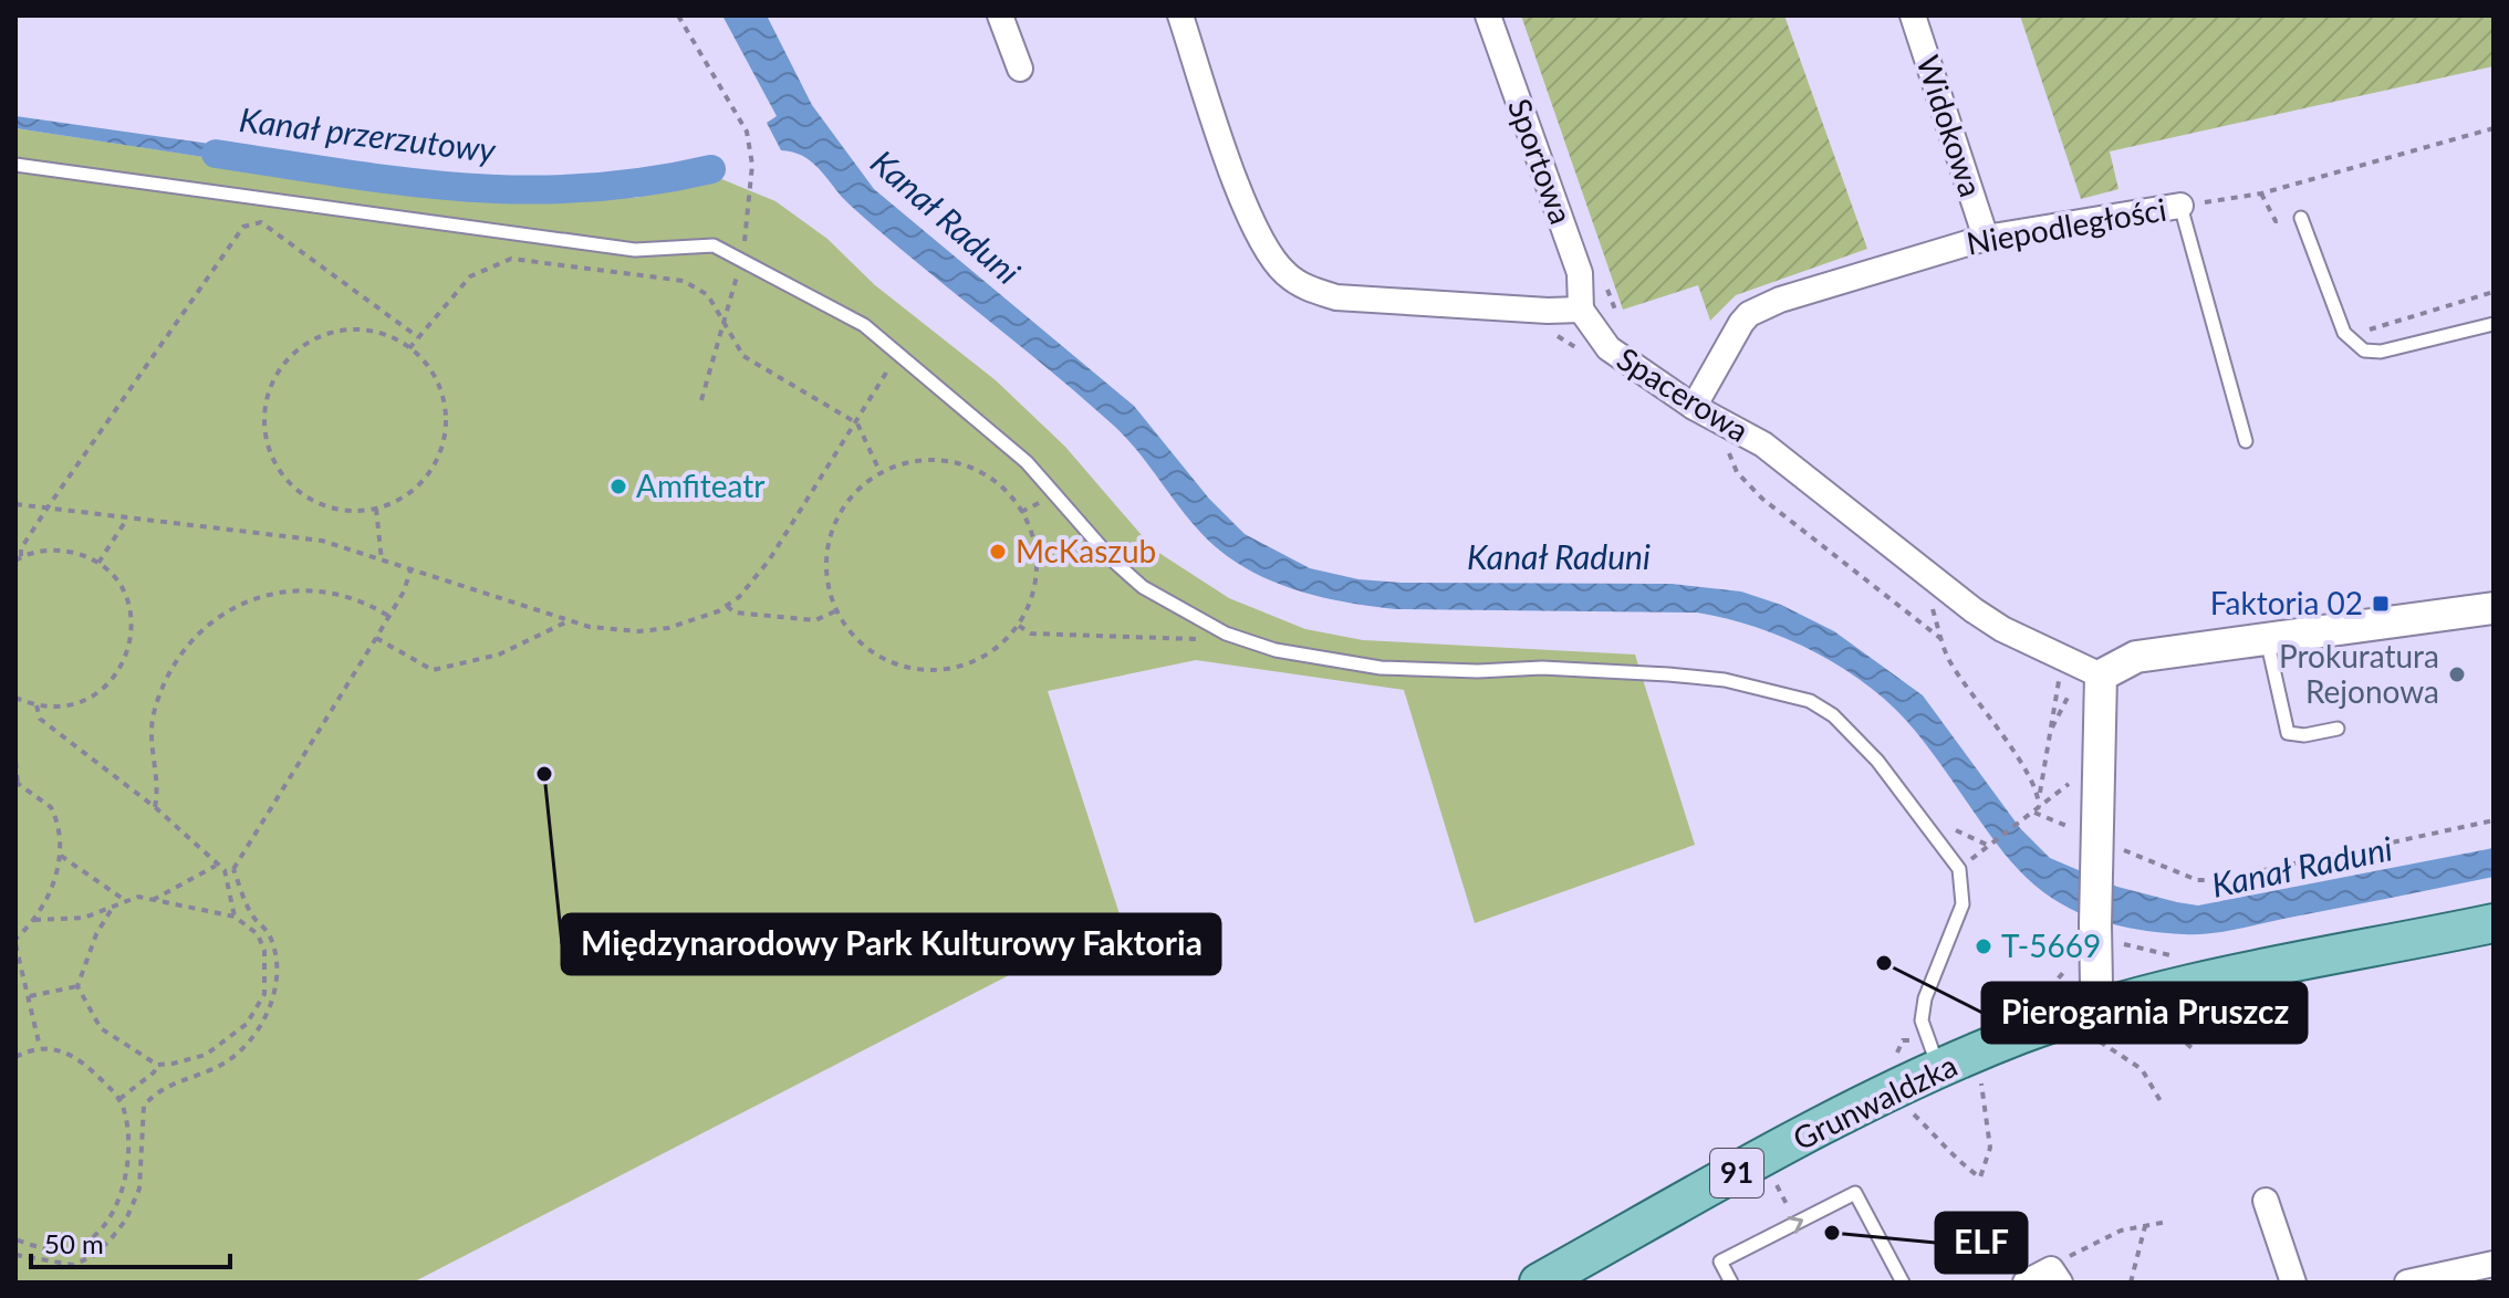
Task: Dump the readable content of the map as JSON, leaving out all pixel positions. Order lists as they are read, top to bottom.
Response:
{
  "streets": {
    "main road": ["Grunwaldzka", "91"],
    "street": [
      "Widokowa",
      "Sportowa",
      "Niepodległości",
      "Spacerowa"
    ]
  },
  "crossings": [
    ["Widokowa", "Niepodległości"],
    ["Sportowa", "Spacerowa"],
    ["Niepodległości", "Spacerowa"]
  ],
  "water": ["Kanał przerzutowy", "Kanał Raduni"],
  "places": {
    "other": [
      "Amfiteatr",
      "McKaszub",
      "Prokuratura Rejonowa",
      "Międzynarodowy Park Kulturowy Faktoria",
      "T-5669",
      "Pierogarnia Pruszcz",
      "ELF"
    ],
    "transit": ["Faktoria 02"]
  },
  "scale_bar": "50 m"
}
